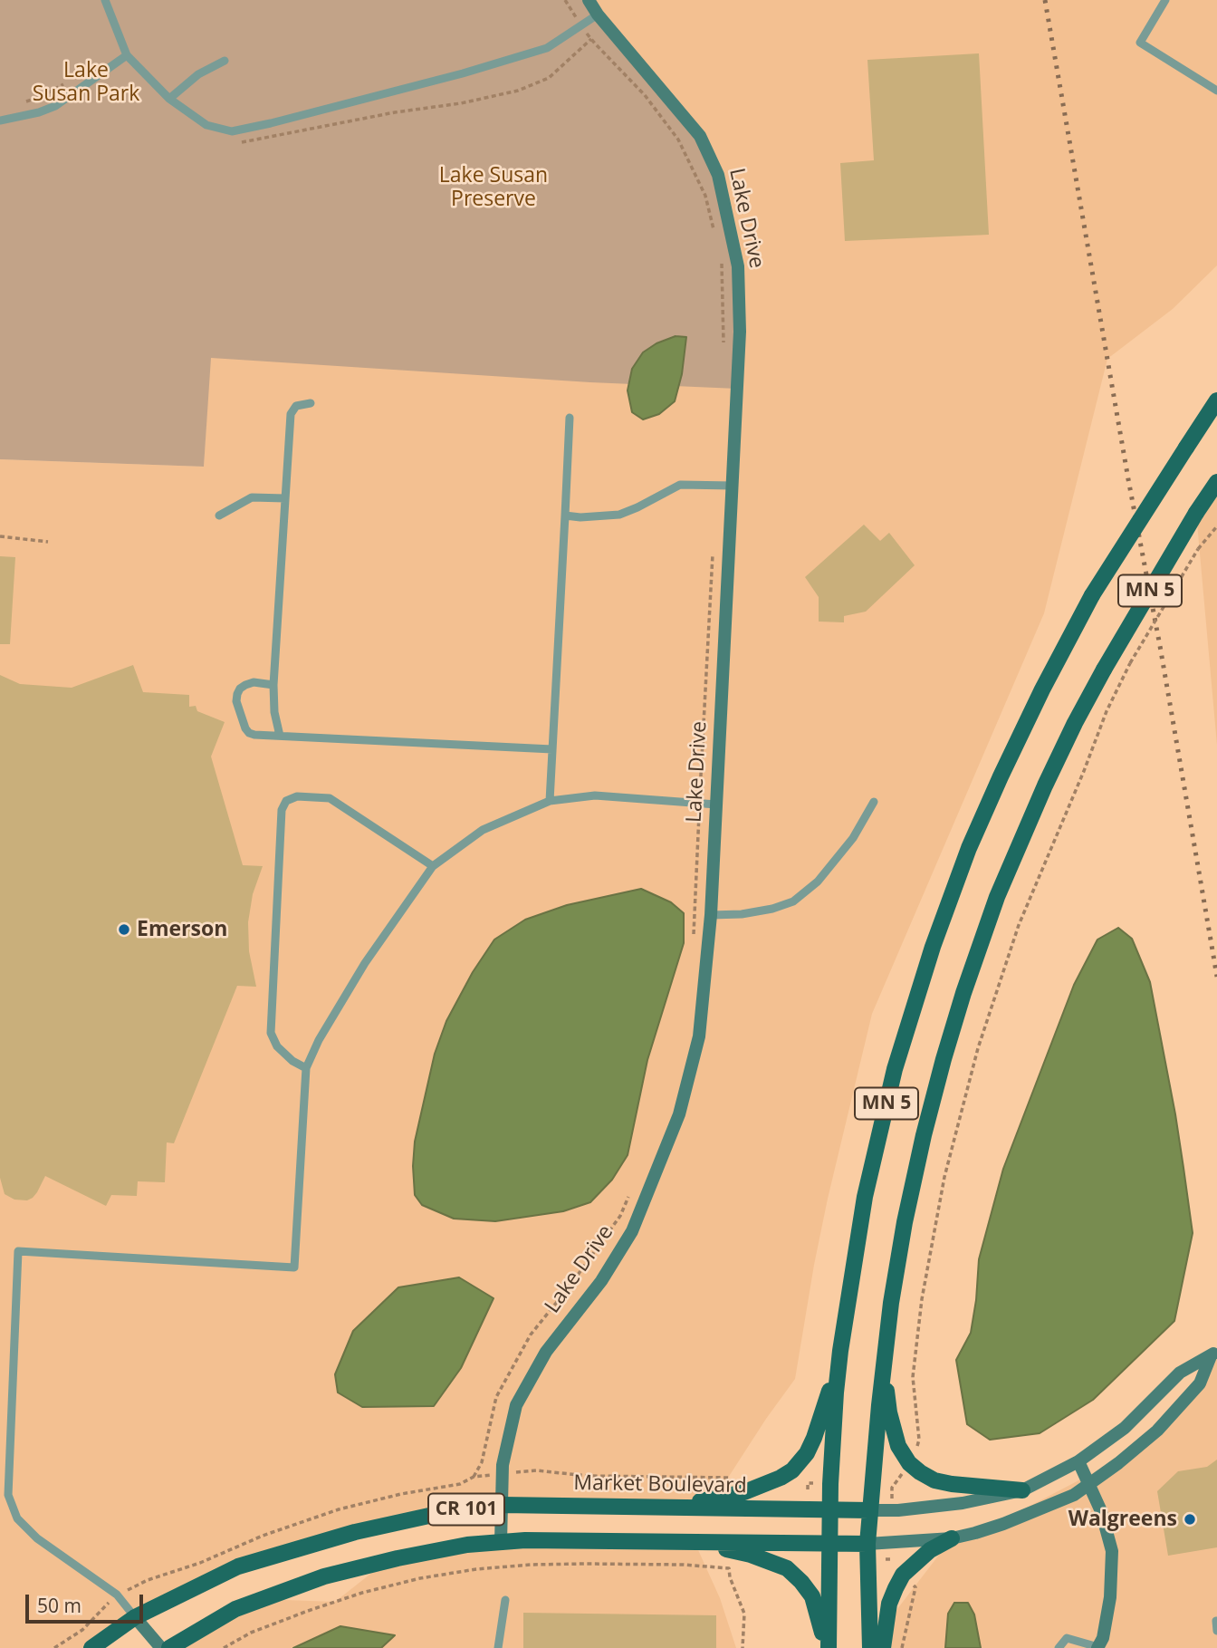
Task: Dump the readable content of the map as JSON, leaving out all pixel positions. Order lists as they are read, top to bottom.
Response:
{
  "streets": {
    "main road": ["MN 5", "Market Boulevard", "CR 101"],
    "street": ["Lake Drive"]
  },
  "crossings": [
    ["Lake Drive", "Market Boulevard"],
    ["MN 5", "Market Boulevard"]
  ],
  "parks": ["Lake Susan Park", "Lake Susan Preserve"],
  "places": ["Emerson", "Walgreens"],
  "scale_bar": "50 m"
}
